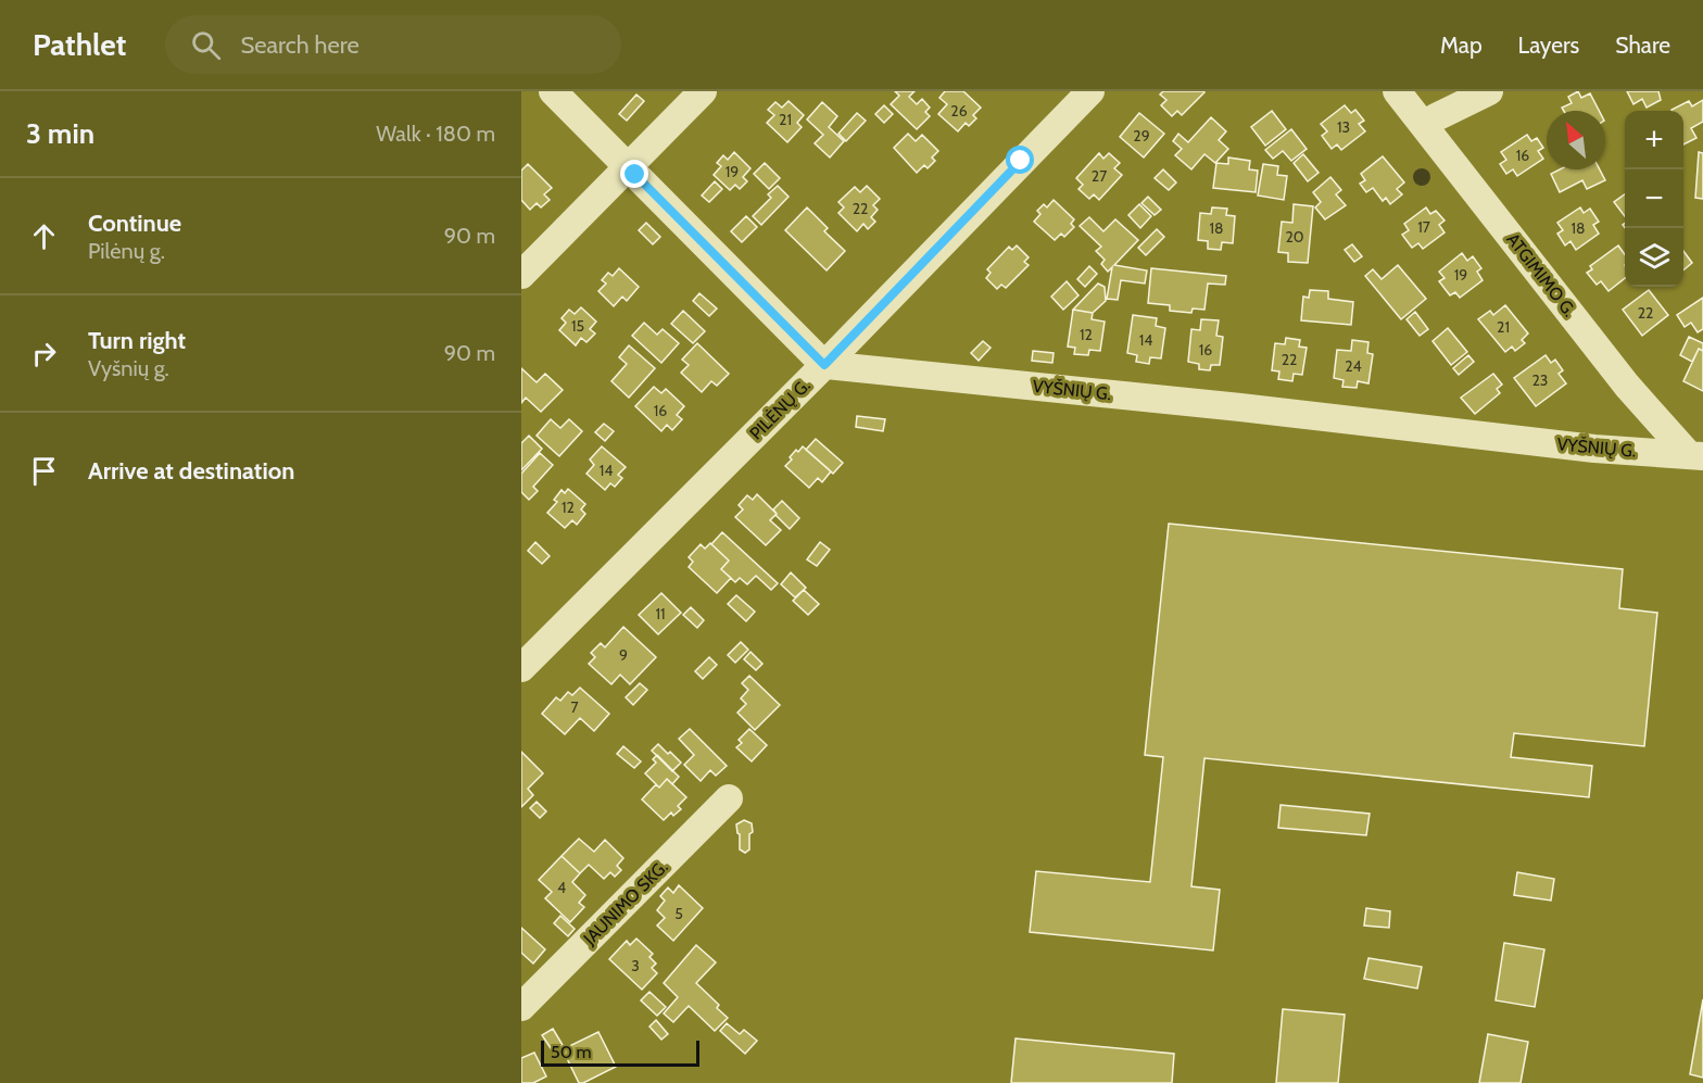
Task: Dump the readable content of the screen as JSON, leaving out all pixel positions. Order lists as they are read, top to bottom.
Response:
{
  "streets": {
    "street": [
      "ATGIMIMO G.",
      "VYŠNIŲ G.",
      "PILĖNŲ G.",
      "JAUNIMO SKG."
    ]
  },
  "crossings": [
    ["ATGIMIMO G.", "VYŠNIŲ G."],
    ["VYŠNIŲ G.", "PILĖNŲ G."]
  ],
  "house_numbers": [
    "26",
    "21",
    "13",
    "29",
    "16",
    "19",
    "27",
    "22",
    "17",
    "18",
    "18",
    "20",
    "19",
    "22",
    "15",
    "21",
    "12",
    "14",
    "16",
    "22",
    "24",
    "23",
    "16",
    "14",
    "12",
    "11",
    "9",
    "7",
    "4",
    "5",
    "3"
  ],
  "scale_bar": "50 m",
  "north": "top left",
  "page": {
    "header": "Pathlet",
    "search": "Search here",
    "nav": ["Map", "Layers", "Share"],
    "heading": ["3 min", "Walk · 180 m"],
    "map_buttons": ["+", "−"],
    "list": [
      ["Continue", "Pilėnų g.", "90 m"],
      ["Turn right", "Vyšnių g.", "90 m"],
      "Arrive at destination"
    ],
    "scale": "50 m"
  }
}
